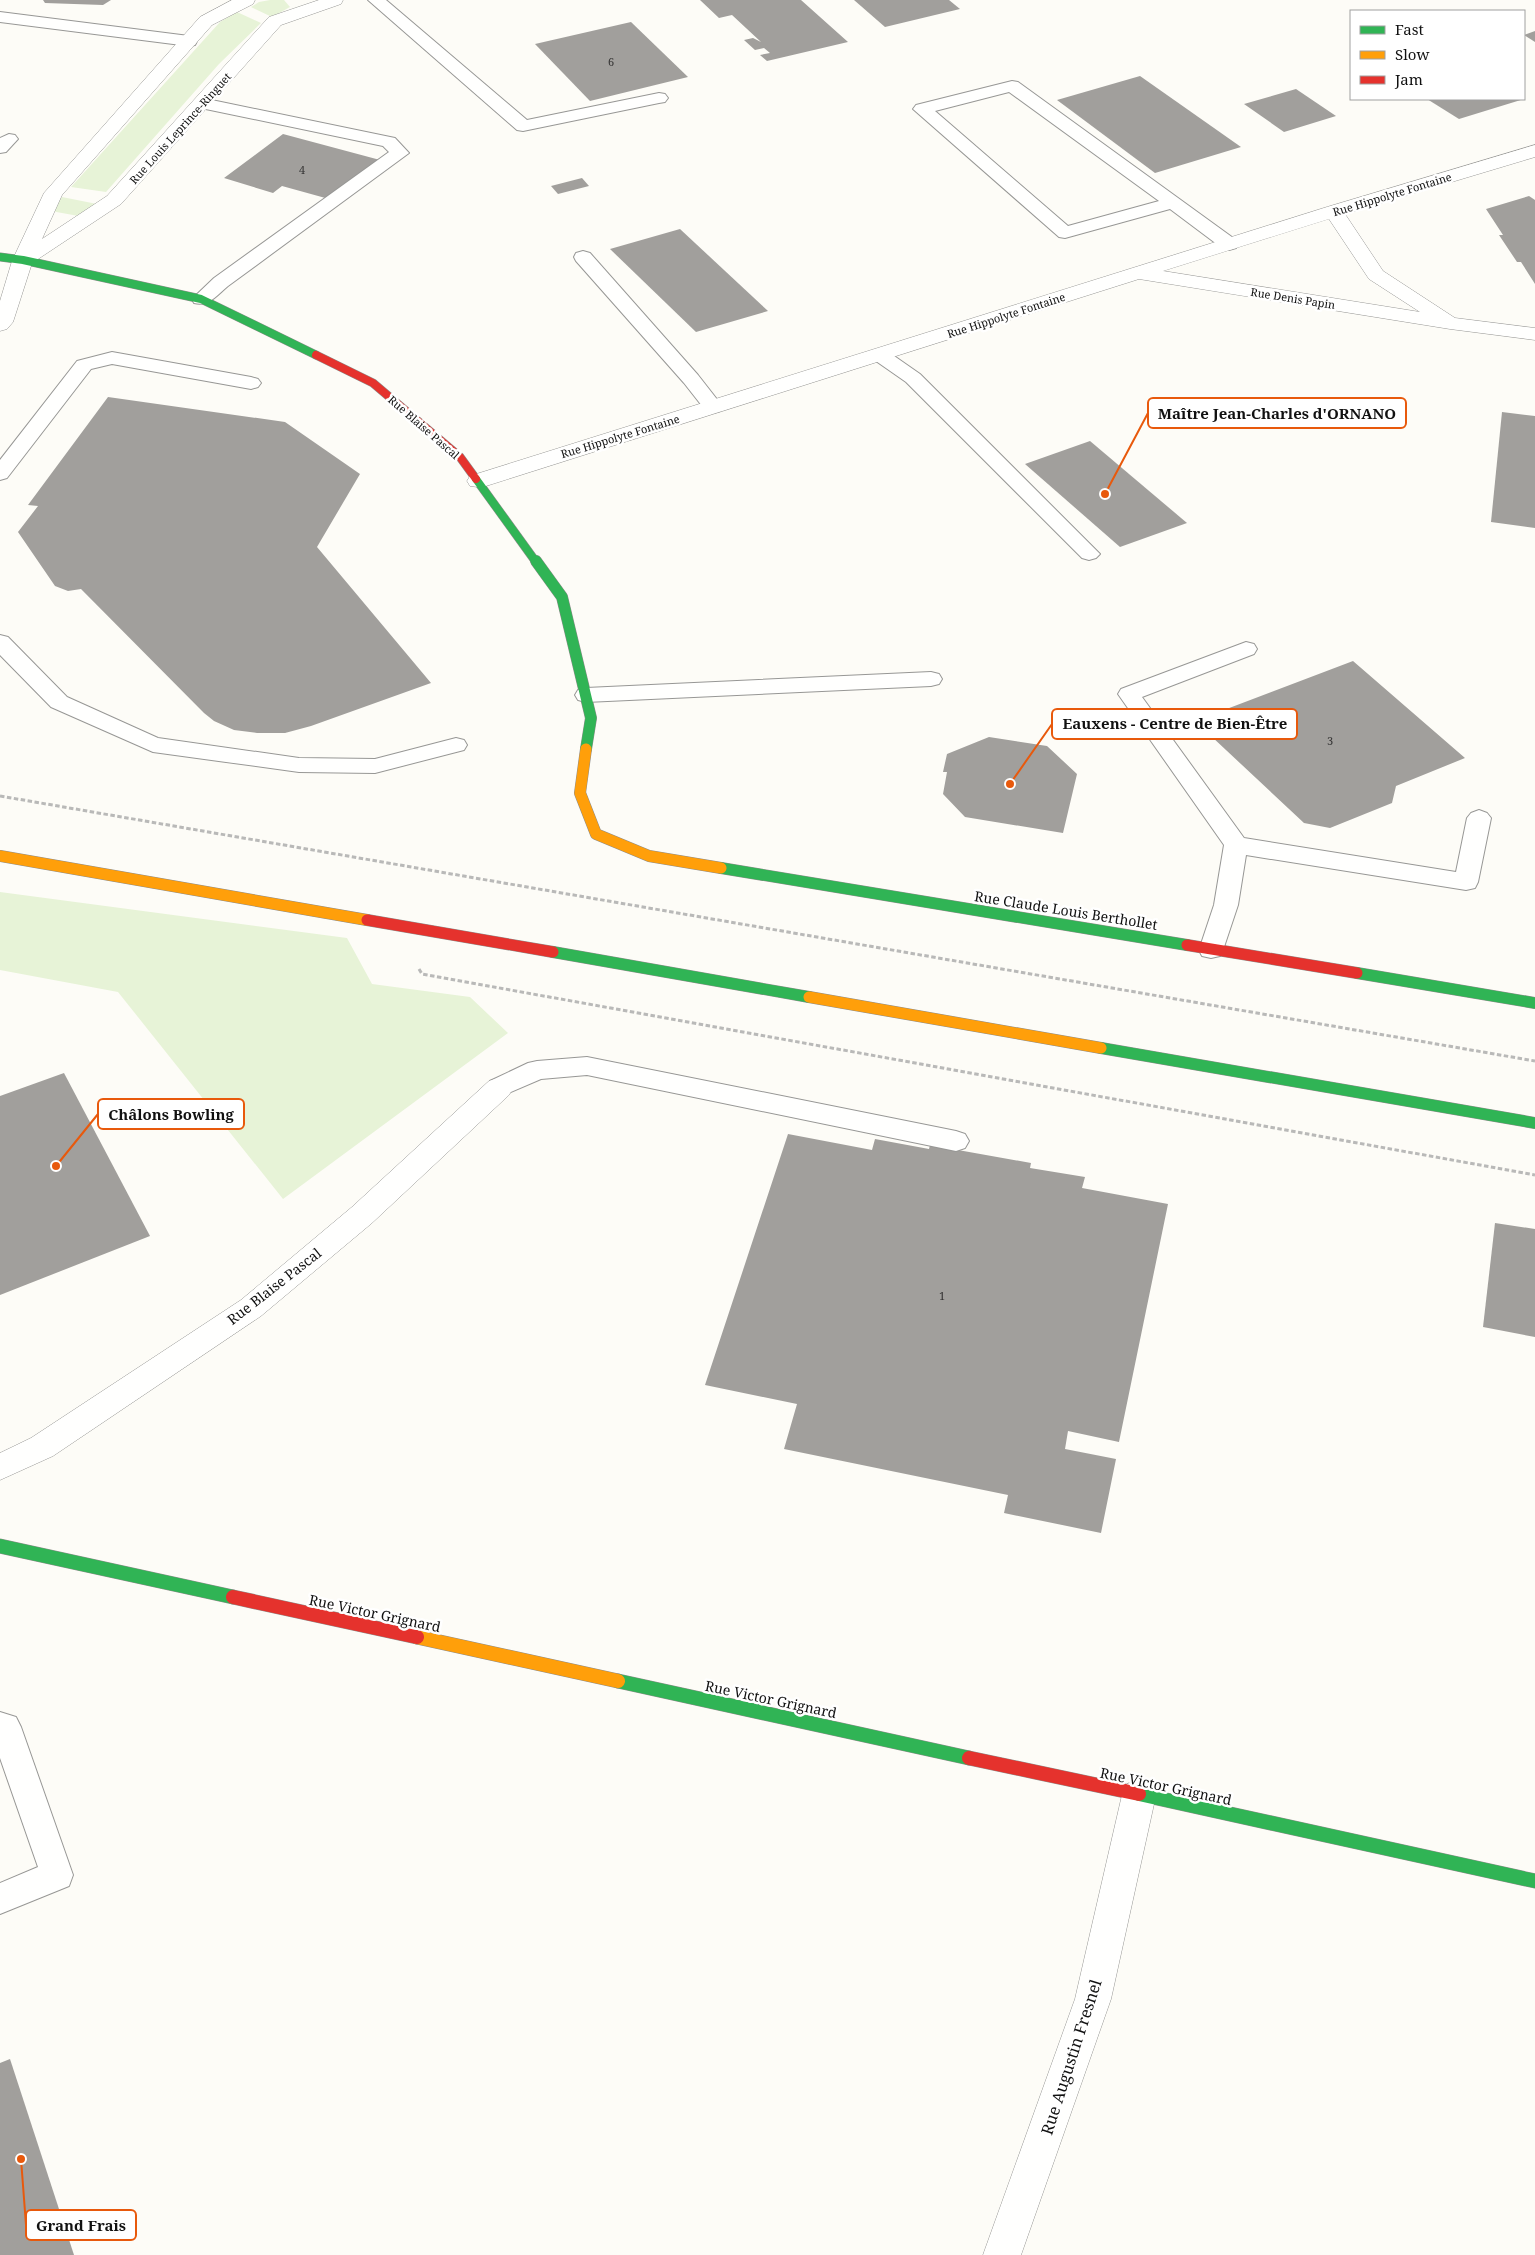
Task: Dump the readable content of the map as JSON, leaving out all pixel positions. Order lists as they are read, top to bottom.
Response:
{
  "streets": {
    "street": [
      "Rue Louis Leprince-Ringuet",
      "Rue Hippolyte Fontaine",
      "Rue Denis Papin",
      "Rue Blaise Pascal",
      "Rue Claude Louis Berthollet",
      "Rue Victor Grignard",
      "Rue Augustin Fresnel"
    ]
  },
  "crossings": [
    ["Rue Louis Leprince-Ringuet", "Rue Blaise Pascal"],
    ["Rue Hippolyte Fontaine", "Rue Denis Papin"],
    ["Rue Hippolyte Fontaine", "Rue Blaise Pascal"],
    ["Rue Blaise Pascal", "Rue Claude Louis Berthollet"],
    ["Rue Victor Grignard", "Rue Augustin Fresnel"]
  ],
  "places": [
    "Maître Jean-Charles d'ORNANO",
    "Eauxens - Centre de Bien-Être",
    "Châlons Bowling",
    "Grand Frais"
  ],
  "house_numbers": [
    "6",
    "4",
    "3",
    "1"
  ],
  "legend": ["Fast", "Slow", "Jam"]
}
